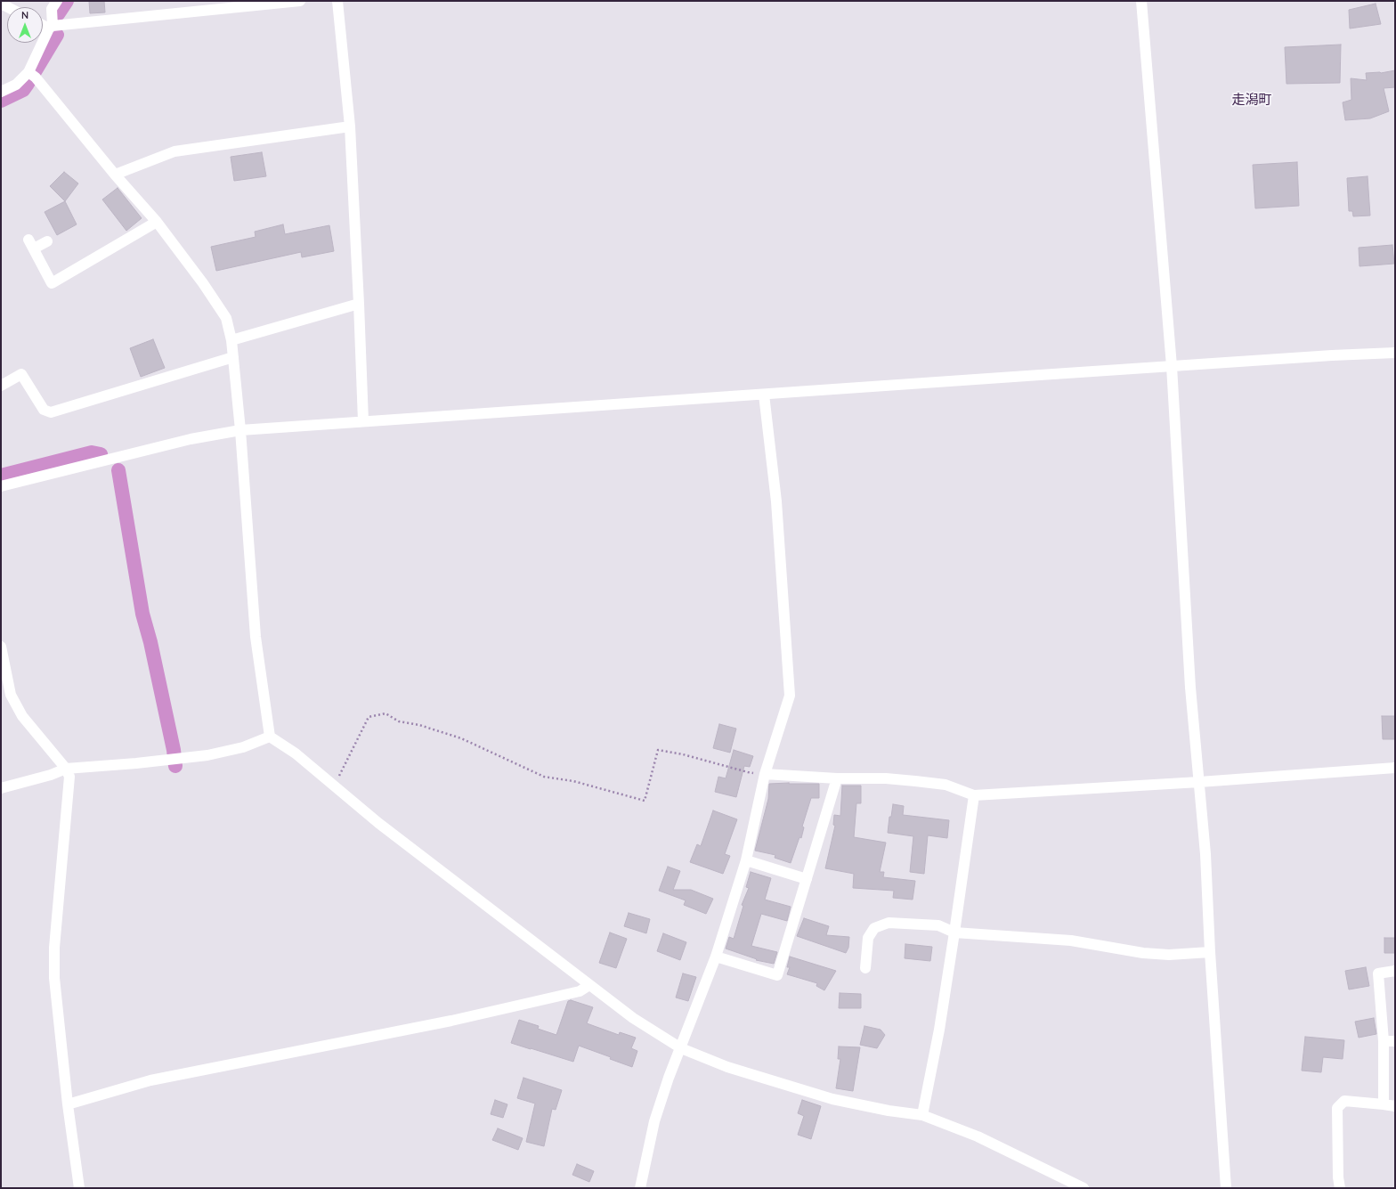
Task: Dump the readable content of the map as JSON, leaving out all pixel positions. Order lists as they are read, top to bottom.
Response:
{
  "districts": ["走潟町"],
  "north": "top"
}
